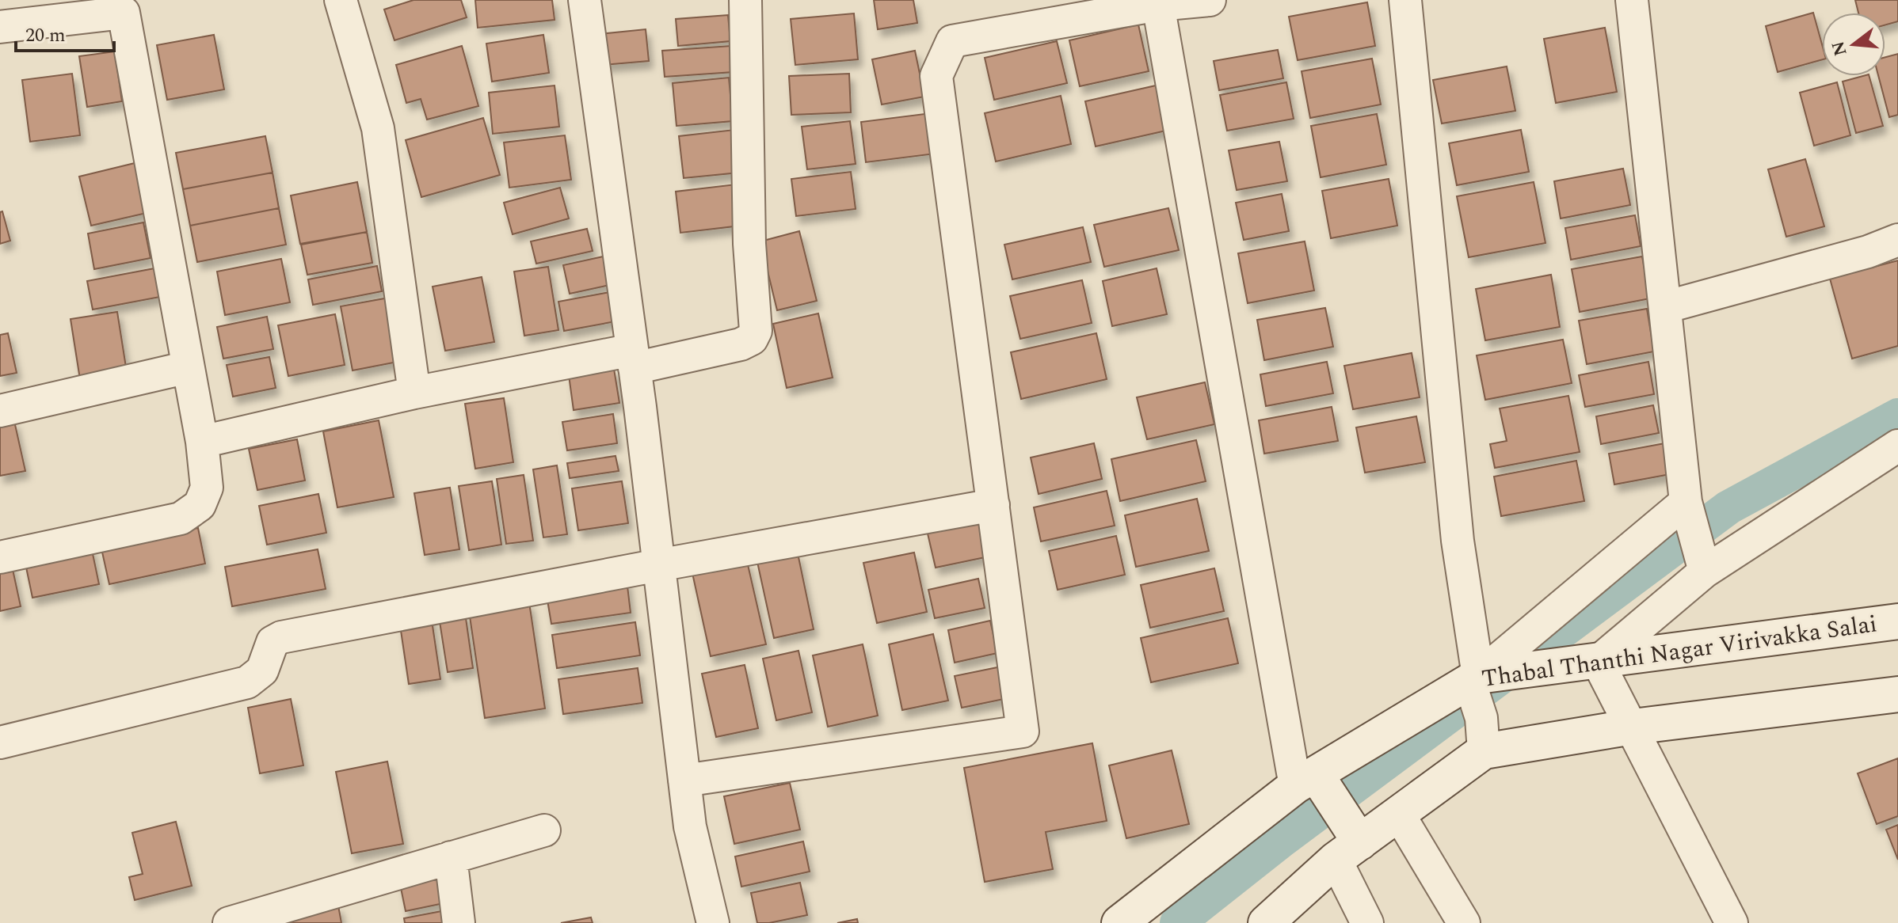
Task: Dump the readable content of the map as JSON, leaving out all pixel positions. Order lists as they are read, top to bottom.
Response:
{
  "streets": {
    "main road": ["Thabal Thanthi Nagar Virivakka Salai"]
  },
  "scale_bar": "20 m",
  "north": "left"
}
